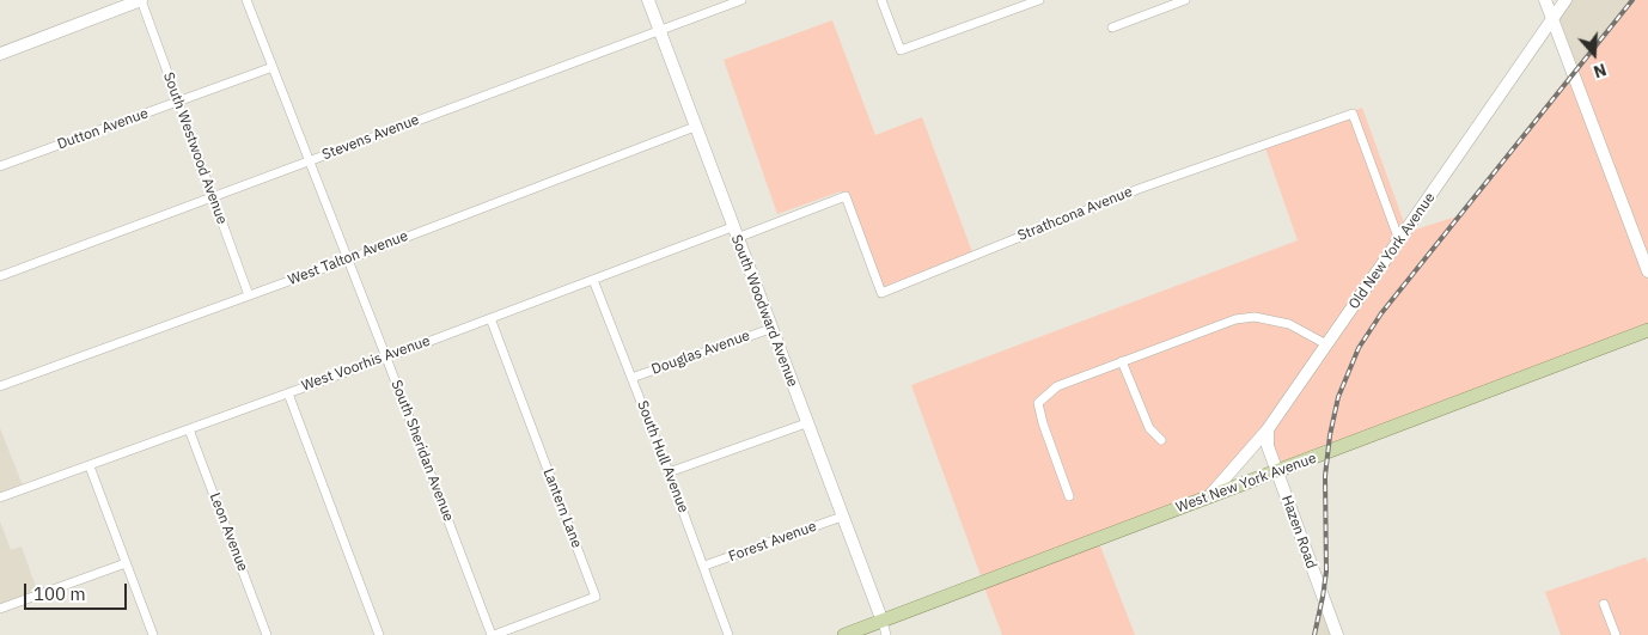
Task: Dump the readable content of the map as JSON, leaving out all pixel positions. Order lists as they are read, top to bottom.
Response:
{
  "streets": {
    "main road": ["West New York Avenue"],
    "street": [
      "Dutton Avenue",
      "Stevens Avenue",
      "South Westwood Avenue",
      "Strathcona Avenue",
      "Old New York Avenue",
      "West Talton Avenue",
      "South Woodward Avenue",
      "Douglas Avenue",
      "West Voorhis Avenue",
      "South Sheridan Avenue",
      "South Hull Avenue",
      "Lantern Lane",
      "Leon Avenue",
      "Hazen Road",
      "Forest Avenue"
    ]
  },
  "crossings": [
    ["Dutton Avenue", "South Westwood Avenue"],
    ["Dutton Avenue", "South Sheridan Avenue"],
    ["Stevens Avenue", "South Westwood Avenue"],
    ["Stevens Avenue", "South Woodward Avenue"],
    ["Stevens Avenue", "South Sheridan Avenue"],
    ["South Westwood Avenue", "West Talton Avenue"],
    ["Strathcona Avenue", "Old New York Avenue"],
    ["Strathcona Avenue", "South Woodward Avenue"],
    ["Strathcona Avenue", "West Voorhis Avenue"],
    ["Old New York Avenue", "West New York Avenue"],
    ["Old New York Avenue", "Hazen Road"],
    ["West Talton Avenue", "South Woodward Avenue"],
    ["West Talton Avenue", "South Sheridan Avenue"],
    ["South Woodward Avenue", "Douglas Avenue"],
    ["South Woodward Avenue", "West Voorhis Avenue"],
    ["South Woodward Avenue", "West New York Avenue"],
    ["South Woodward Avenue", "Forest Avenue"],
    ["Douglas Avenue", "South Hull Avenue"],
    ["West Voorhis Avenue", "South Sheridan Avenue"],
    ["West Voorhis Avenue", "South Hull Avenue"],
    ["West Voorhis Avenue", "Lantern Lane"],
    ["West Voorhis Avenue", "Leon Avenue"],
    ["South Sheridan Avenue", "Lantern Lane"],
    ["South Hull Avenue", "Forest Avenue"],
    ["West New York Avenue", "Hazen Road"]
  ],
  "scale_bar": "100 m",
  "north": "bottom"
}
